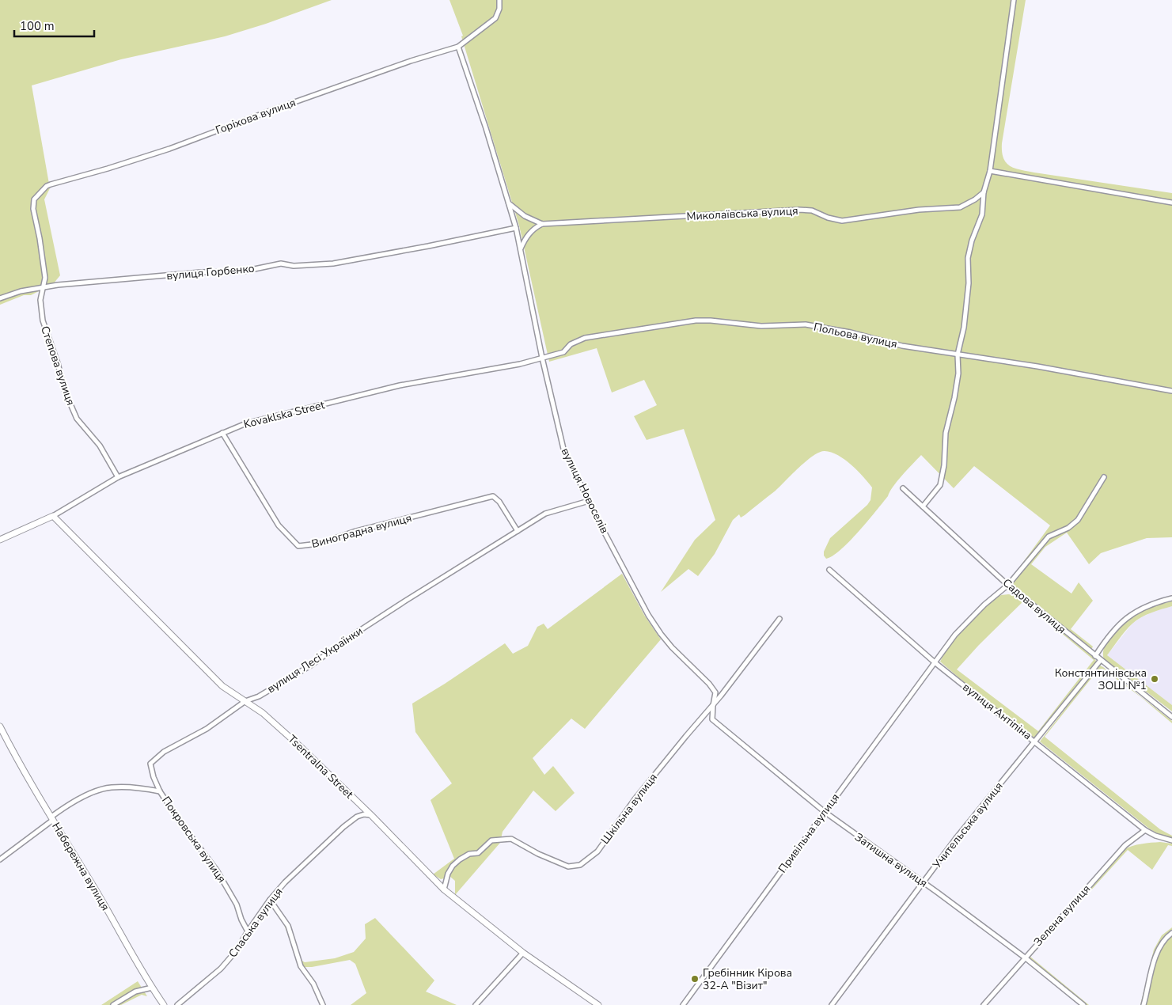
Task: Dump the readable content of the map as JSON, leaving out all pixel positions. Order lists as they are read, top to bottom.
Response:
{
  "streets": {
    "street": [
      "Горіхова вулиця",
      "Миколаївська вулиця",
      "вулиця Горбенко",
      "Польова вулиця",
      "Степова вулиця",
      "Kovaklska Street",
      "вулиця Новоселів",
      "Виноградна вулиця",
      "Садова вулиця",
      "вулиця Лесі Українки",
      "вулиця Антіпіна",
      "Tsentralna Street",
      "Шкільна вулиця",
      "Учительська вулиця",
      "Привільна вулиця",
      "Покровська вулиця",
      "Затишна вулиця",
      "Набережна вулиця",
      "Зелена вулиця",
      "Спаська вулиця"
    ]
  },
  "crossings": [
    ["Горіхова вулиця", "Степова вулиця"],
    ["Горіхова вулиця", "вулиця Новоселів"],
    ["Миколаївська вулиця", "вулиця Новоселів"],
    ["вулиця Горбенко", "Степова вулиця"],
    ["вулиця Горбенко", "вулиця Новоселів"],
    ["Польова вулиця", "Kovaklska Street"],
    ["Польова вулиця", "вулиця Новоселів"],
    ["Степова вулиця", "Kovaklska Street"],
    ["Kovaklska Street", "вулиця Новоселів"],
    ["Kovaklska Street", "Виноградна вулиця"],
    ["Kovaklska Street", "Tsentralna Street"],
    ["вулиця Новоселів", "вулиця Лесі Українки"],
    ["вулиця Новоселів", "Шкільна вулиця"],
    ["вулиця Новоселів", "Затишна вулиця"],
    ["Виноградна вулиця", "вулиця Лесі Українки"],
    ["Садова вулиця", "Учительська вулиця"],
    ["Садова вулиця", "Привільна вулиця"],
    ["вулиця Лесі Українки", "Tsentralna Street"],
    ["вулиця Лесі Українки", "Покровська вулиця"],
    ["вулиця Антіпіна", "Учительська вулиця"],
    ["вулиця Антіпіна", "Привільна вулиця"],
    ["вулиця Антіпіна", "Зелена вулиця"],
    ["Tsentralna Street", "Шкільна вулиця"],
    ["Tsentralna Street", "Спаська вулиця"],
    ["Шкільна вулиця", "Затишна вулиця"],
    ["Учительська вулиця", "Затишна вулиця"],
    ["Привільна вулиця", "Затишна вулиця"],
    ["Покровська вулиця", "Спаська вулиця"],
    ["Затишна вулиця", "Зелена вулиця"]
  ],
  "places": ["Констянтинівська ЗОШ №1", "Гребінник Кірова 32-А \"Візит\""],
  "scale_bar": "100 m"
}
